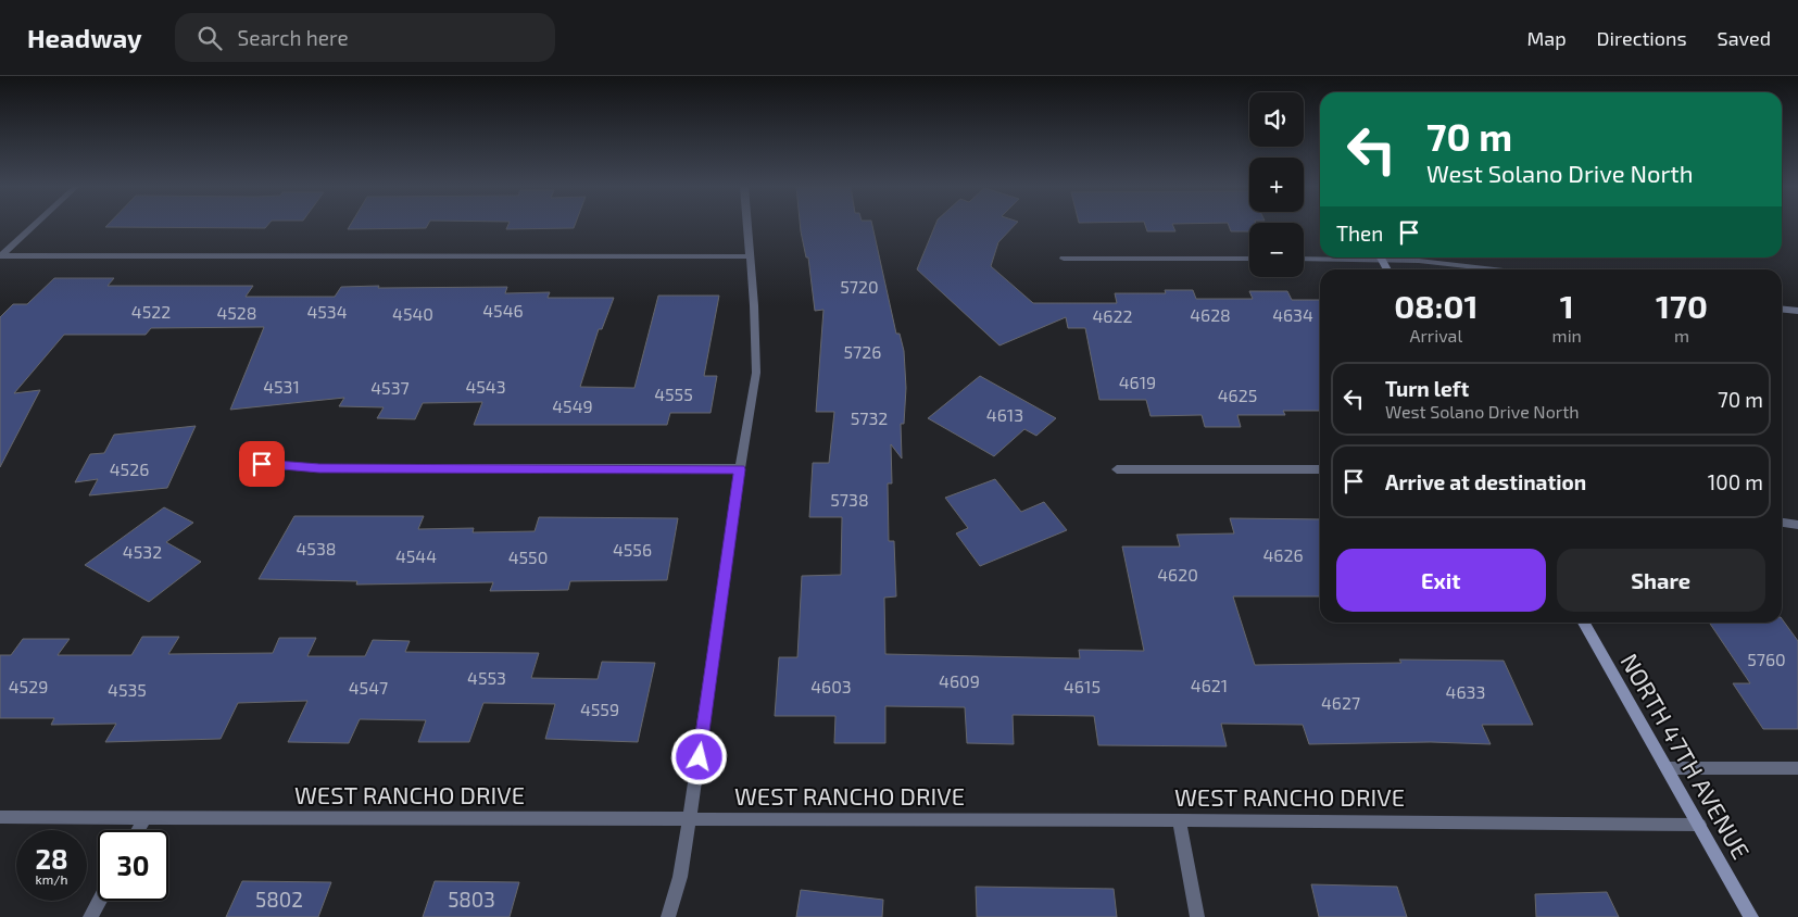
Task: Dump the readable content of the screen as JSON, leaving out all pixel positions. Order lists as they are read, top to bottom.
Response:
{
  "streets": {
    "street": ["NORTH 47TH AVENUE", "WEST RANCHO DRIVE"]
  },
  "crossings": [
    ["NORTH 47TH AVENUE", "WEST RANCHO DRIVE"]
  ],
  "house_numbers": [
    "5720",
    "4546",
    "4522",
    "4534",
    "4528",
    "4540",
    "4628",
    "4634",
    "4622",
    "5726",
    "4619",
    "4531",
    "4543",
    "4537",
    "4555",
    "4625",
    "4549",
    "4613",
    "5732",
    "4526",
    "5738",
    "4538",
    "4556",
    "4532",
    "4626",
    "4544",
    "4550",
    "4620",
    "5760",
    "4553",
    "4609",
    "4621",
    "4529",
    "4603",
    "4615",
    "4547",
    "4535",
    "4633",
    "4627",
    "4559",
    "5802",
    "5803"
  ],
  "page": {
    "header": "Headway",
    "search": "Search here",
    "nav": ["Map", "Directions", "Saved"],
    "map_buttons": ["+", "−"],
    "turn": ["70 m", "West Solano Drive North"],
    "then": "Then",
    "eta": [
      "08:01",
      "Arrival",
      "1",
      "min",
      "170",
      "m"
    ],
    "list": [
      {
        "name": "Turn left",
        "note": "West Solano Drive North",
        "value": "70 m"
      },
      {
        "name": "Arrive at destination",
        "value": "100 m"
      }
    ],
    "buttons": ["Exit", "Share"],
    "speed": "28 km/h",
    "limit": "30"
  }
}
